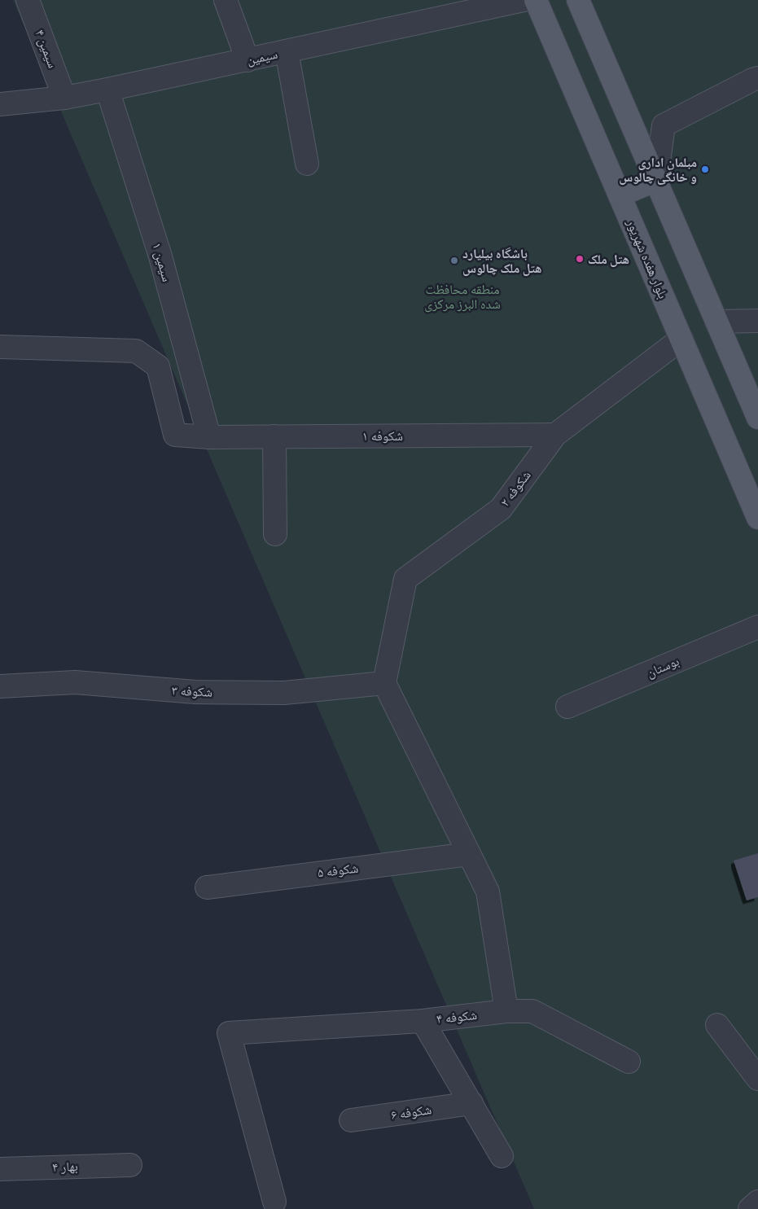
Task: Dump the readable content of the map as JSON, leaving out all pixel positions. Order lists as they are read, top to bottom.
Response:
{
  "streets": {
    "main road": ["بلوار هفده شهریور"],
    "street": [
      "سیمین ۴",
      "سیمین",
      "سیمین ۱",
      "شکوفه ۱",
      "شکوفه ۲",
      "بوستان",
      "شکوفه ۳",
      "شکوفه ۵",
      "شکوفه ۴",
      "شکوفه ۶",
      "بهار ۴"
    ]
  },
  "crossings": [
    ["سیمین ۴", "سیمین"],
    ["سیمین", "سیمین ۱"],
    ["بلوار هفده شهریور", "شکوفه ۲"],
    ["سیمین ۱", "شکوفه ۱"],
    ["شکوفه ۱", "شکوفه ۲"],
    ["شکوفه ۲", "شکوفه ۳"]
  ],
  "parks": ["منطقه محافظت شده البرز مرکزی"],
  "places": ["مبلمان اداری و خانگی چالوس", "هتل ملک", "باشگاه بیلیارد هتل ملک چالوس"]
}
